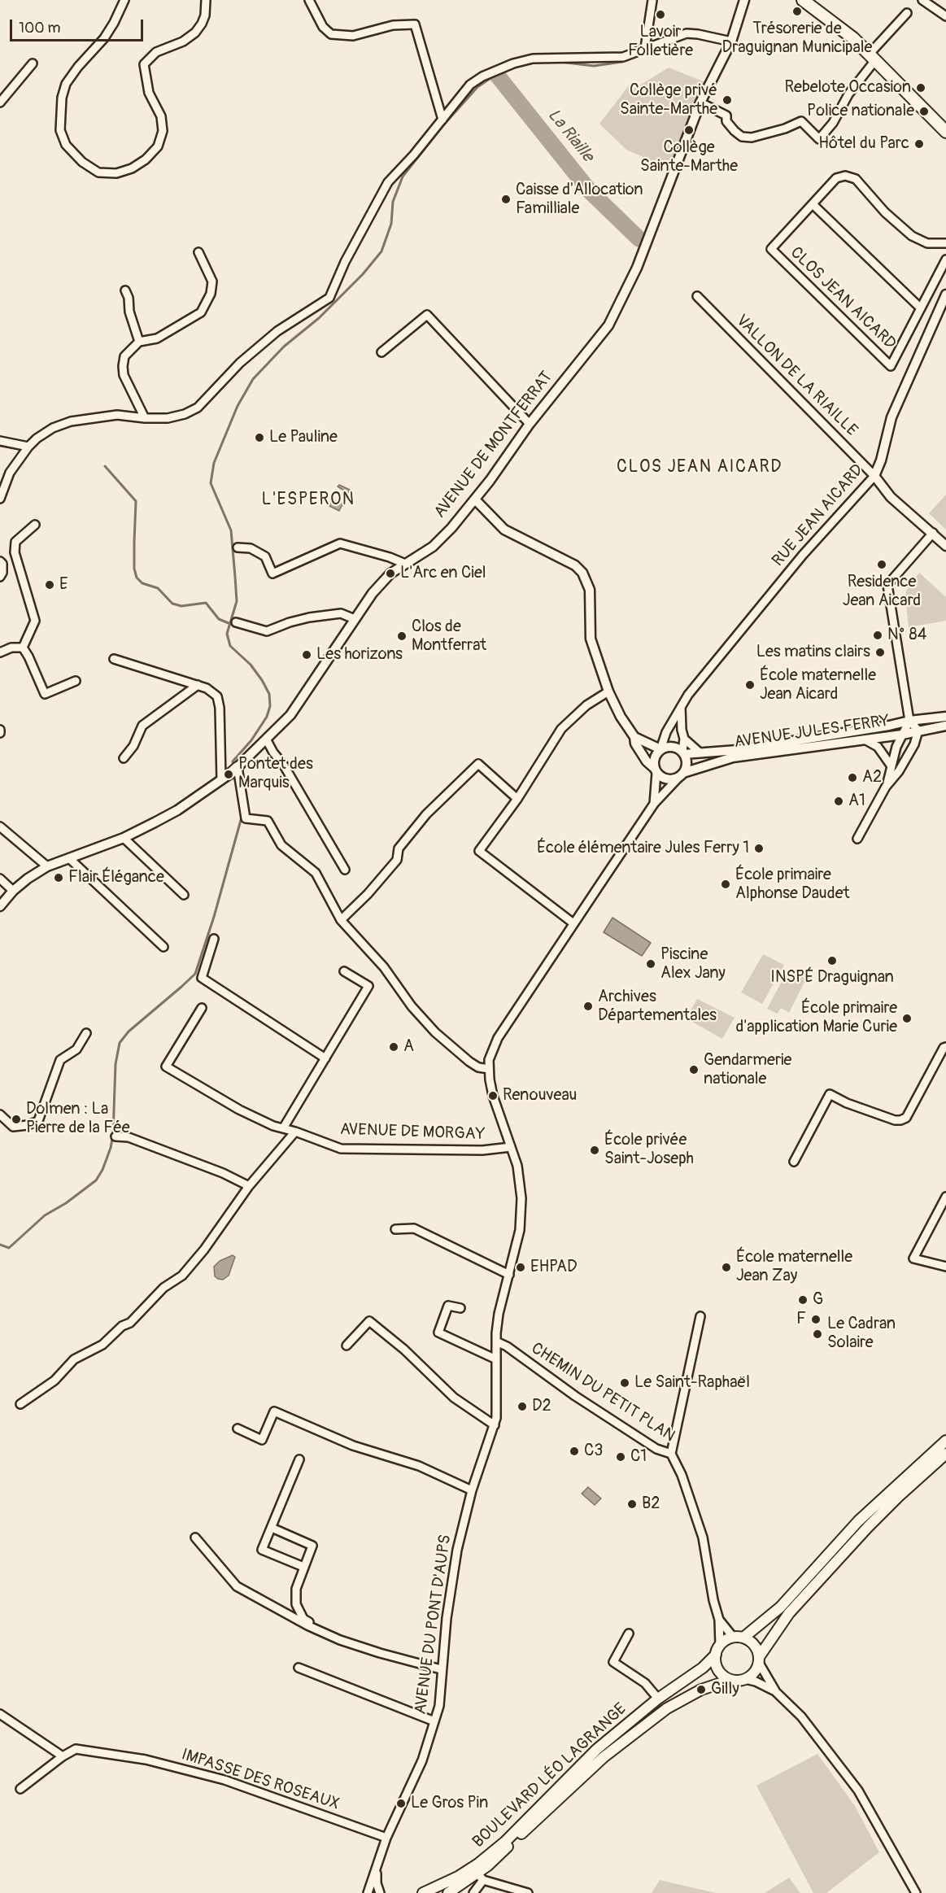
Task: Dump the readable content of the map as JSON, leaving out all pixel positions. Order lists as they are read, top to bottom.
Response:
{
  "streets": {
    "main road": ["BOULEVARD LÉO LAGRANGE"],
    "street": [
      "CLOS JEAN AICARD",
      "VALLON DE LA RIAILLE",
      "AVENUE DE MONTFERRAT",
      "RUE JEAN AICARD",
      "AVENUE JULES FERRY",
      "AVENUE DE MORGAY",
      "CHEMIN DU PETIT PLAN",
      "AVENUE DU PONT D'AUPS",
      "IMPASSE DES ROSEAUX"
    ]
  },
  "crossings": [
    ["VALLON DE LA RIAILLE", "RUE JEAN AICARD"],
    ["RUE JEAN AICARD", "AVENUE JULES FERRY"],
    ["AVENUE DE MORGAY", "AVENUE DU PONT D'AUPS"],
    ["CHEMIN DU PETIT PLAN", "AVENUE DU PONT D'AUPS"],
    ["CHEMIN DU PETIT PLAN", "BOULEVARD LÉO LAGRANGE"],
    ["AVENUE DU PONT D'AUPS", "IMPASSE DES ROSEAUX"]
  ],
  "districts": ["CLOS JEAN AICARD", "L'ESPERON"],
  "water": ["La Riaille"],
  "places": [
    "Trésorerie de Draguignan Municipale",
    "Lavoir Folletière",
    "Rebelote Occasion",
    "Collège privé Sainte-Marthe",
    "Police nationale",
    "Collège Sainte-Marthe",
    "Hôtel du Parc",
    "Caisse d'Allocation Familliale",
    "Le Pauline",
    "Residence Jean Aicard",
    "L'Arc en Ciel",
    "E",
    "N° 84",
    "Clos de Montferrat",
    "Les matins clairs",
    "Les horizons",
    "École maternelle Jean Aicard",
    "Pontet des Marquis",
    "A2",
    "A1",
    "École élémentaire Jules Ferry 1",
    "Flair Élégance",
    "École primaire Alphonse Daudet",
    "INSPÉ Draguignan",
    "Piscine Alex Jany",
    "Archives Départementales",
    "École primaire d'application Marie Curie",
    "A",
    "Gendarmerie nationale",
    "Renouveau",
    "Dolmen : La Pierre de la Fée",
    "École privée Saint-Joseph",
    "EHPAD",
    "École maternelle Jean Zay",
    "G",
    "F",
    "Le Cadran Solaire",
    "Le Saint-Raphaël",
    "D2",
    "C3",
    "C1",
    "B2",
    "Gilly",
    "Le Gros Pin"
  ],
  "scale_bar": "100 m"
}
